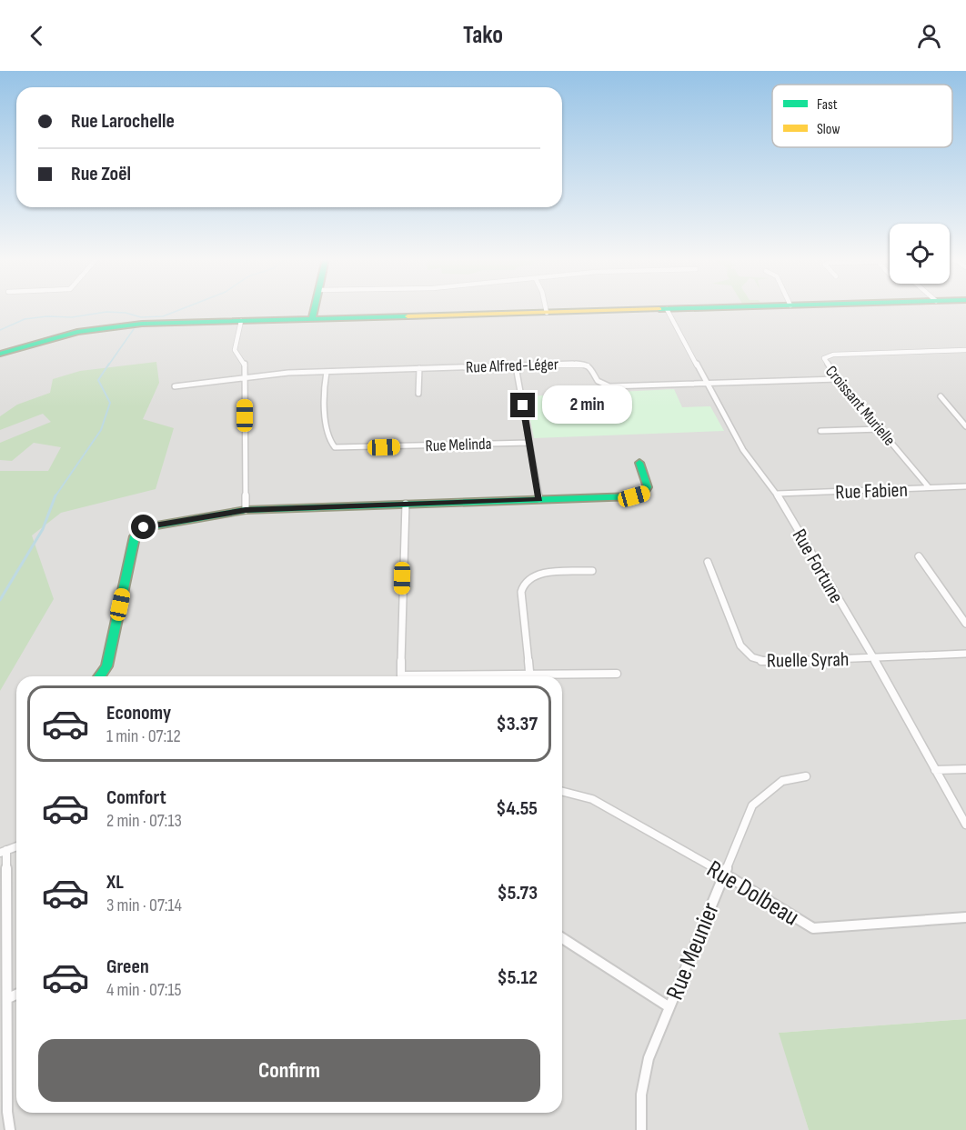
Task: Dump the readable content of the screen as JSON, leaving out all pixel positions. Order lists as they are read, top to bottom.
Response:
{
  "streets": {
    "street": [
      "Rue Alfred-Léger",
      "Croissant Murielle",
      "Rue Melinda",
      "Rue Fabien",
      "Rue Fortune",
      "Ruelle Syrah",
      "Rue Dolbeau",
      "Rue Meunier"
    ]
  },
  "crossings": [
    ["Rue Alfred-Léger", "Croissant Murielle"],
    ["Rue Alfred-Léger", "Rue Melinda"],
    ["Rue Alfred-Léger", "Rue Fortune"],
    ["Croissant Murielle", "Rue Fabien"],
    ["Rue Fabien", "Rue Fortune"],
    ["Rue Fortune", "Ruelle Syrah"],
    ["Rue Dolbeau", "Rue Meunier"]
  ],
  "legend": ["Fast", "Slow"],
  "page": {
    "header": "Tako",
    "banner": ["Rue Larochelle", "Rue Zoël"],
    "bubble": "2 min",
    "list": [
      {
        "name": "Economy",
        "note": "1 min · 07:12",
        "value": "$3.37"
      },
      {
        "name": "Comfort",
        "note": "2 min · 07:13",
        "value": "$4.55"
      },
      {
        "name": "XL",
        "note": "3 min · 07:14",
        "value": "$5.73"
      },
      {
        "name": "Green",
        "note": "4 min · 07:15",
        "value": "$5.12"
      }
    ],
    "buttons": "Confirm"
  }
}
